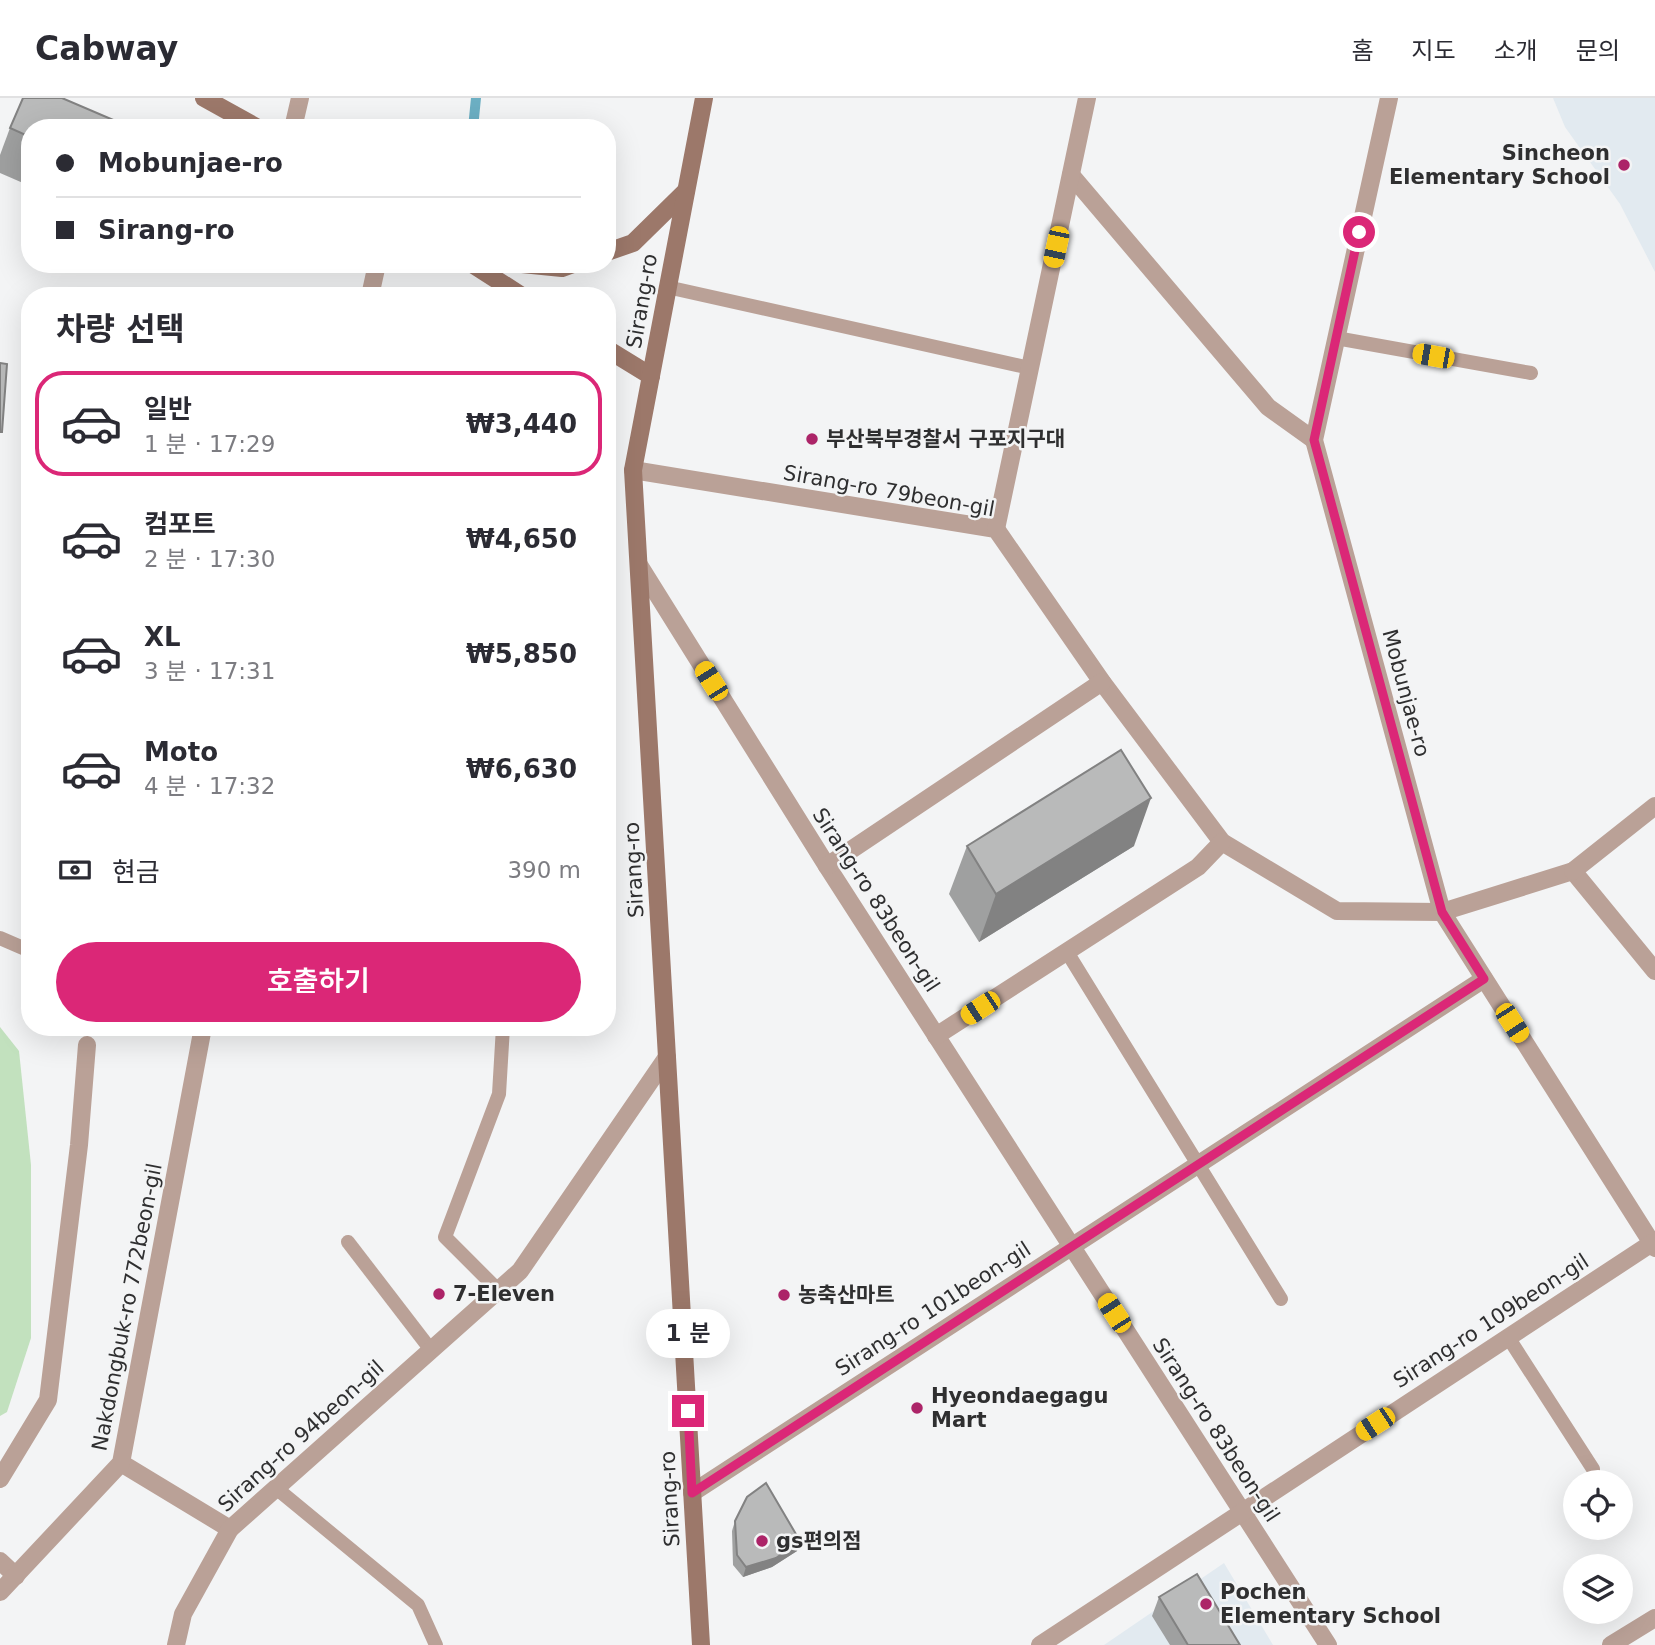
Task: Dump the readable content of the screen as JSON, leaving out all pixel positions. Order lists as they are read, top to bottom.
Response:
{
  "streets": {
    "main road": ["Sirang-ro"],
    "street": [
      "Sirang-ro 79beon-gil",
      "Mobunjae-ro",
      "Sirang-ro 83beon-gil",
      "Nakdongbuk-ro 772beon-gil",
      "Sirang-ro 101beon-gil",
      "Sirang-ro 109beon-gil",
      "Sirang-ro 94beon-gil"
    ]
  },
  "crossings": [
    ["Sirang-ro", "Sirang-ro 79beon-gil"],
    ["Sirang-ro", "Sirang-ro 83beon-gil"],
    ["Sirang-ro", "Sirang-ro 101beon-gil"],
    ["Sirang-ro", "Sirang-ro 94beon-gil"],
    ["Sirang-ro 79beon-gil", "Mobunjae-ro"],
    ["Mobunjae-ro", "Sirang-ro 101beon-gil"],
    ["Mobunjae-ro", "Sirang-ro 109beon-gil"],
    ["Sirang-ro 83beon-gil", "Sirang-ro 101beon-gil"],
    ["Sirang-ro 83beon-gil", "Sirang-ro 109beon-gil"]
  ],
  "places": [
    "Sincheon Elementary School",
    "부산북부경찰서 구포지구대",
    "7-Eleven",
    "농축산마트",
    "Hyeondaegagu Mart",
    "gs편의점",
    "Pochen Elementary School"
  ],
  "page": {
    "header": "Cabway",
    "nav": [
      "홈",
      "지도",
      "소개",
      "문의"
    ],
    "banner": ["Mobunjae-ro", "Sirang-ro"],
    "heading": "차량 선택",
    "list": [
      {
        "name": "일반",
        "note": "1 분 · 17:29",
        "value": "₩3,440"
      },
      {
        "name": "컴포트",
        "note": "2 분 · 17:30",
        "value": "₩4,650"
      },
      {
        "name": "XL",
        "note": "3 분 · 17:31",
        "value": "₩5,850"
      },
      {
        "name": "Moto",
        "note": "4 분 · 17:32",
        "value": "₩6,630"
      }
    ],
    "pay": ["현금", "390 m"],
    "buttons": "호출하기",
    "bubble": "1 분"
  }
}
